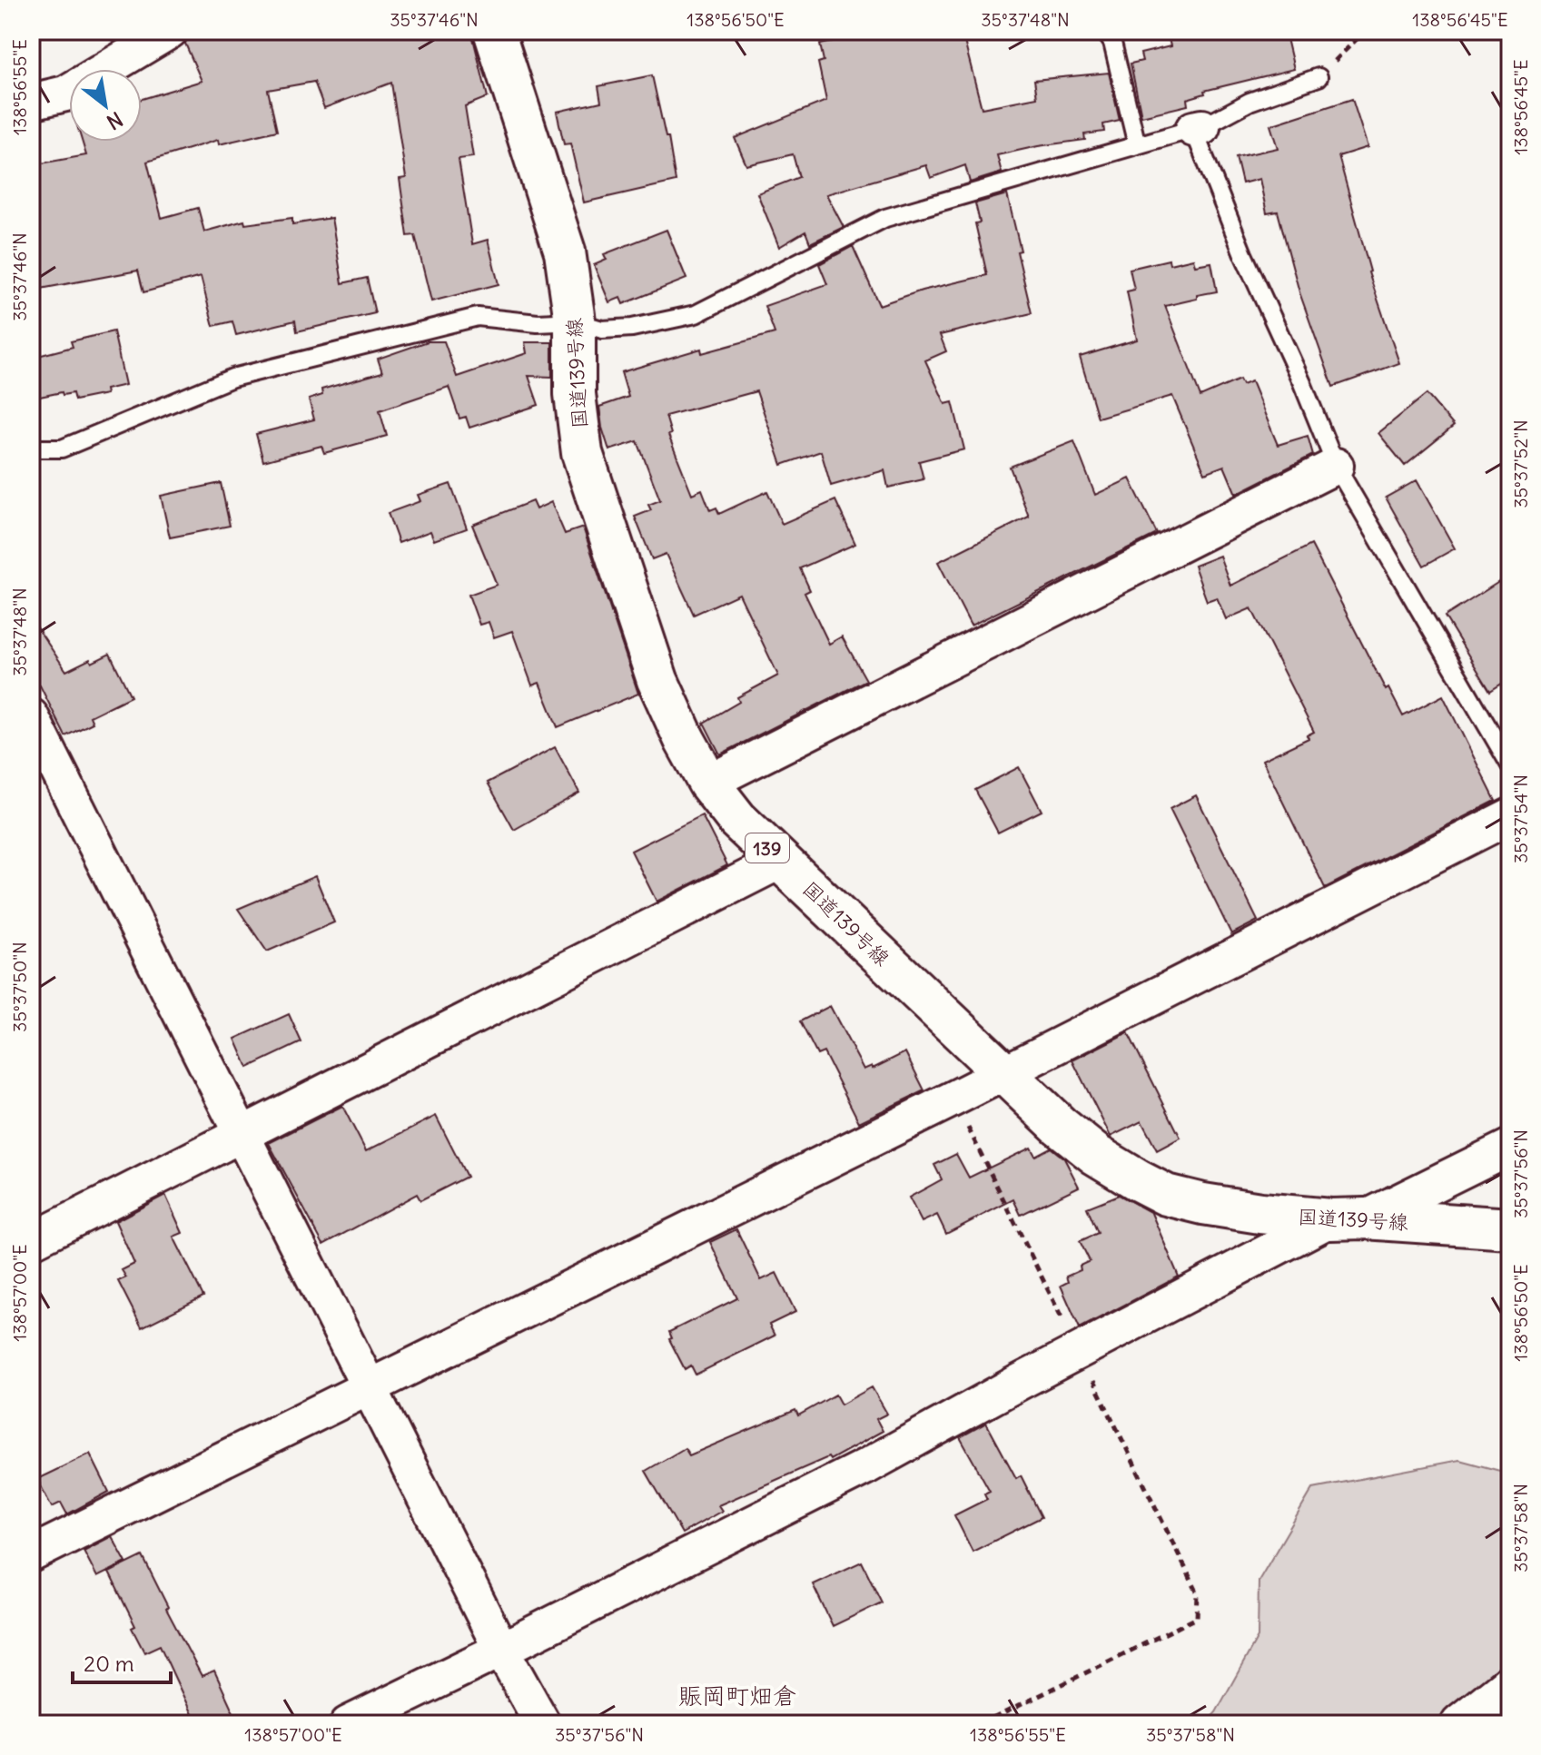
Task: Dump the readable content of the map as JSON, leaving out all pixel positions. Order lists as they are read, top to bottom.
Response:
{
  "streets": {
    "highway": ["国道139号線", "139"]
  },
  "districts": ["賑岡町畑倉"],
  "scale_bar": "20 m",
  "north": "bottom right",
  "coordinates": [
    "35°37'46\"N",
    "138°56'50\"E",
    "35°37'48\"N",
    "138°56'45\"E",
    "138°56'55\"E",
    "35°37'52\"N",
    "35°37'54\"N",
    "35°37'50\"N",
    "35°37'56\"N",
    "138°57'00\"E",
    "35°37'58\"N"
  ]
}
